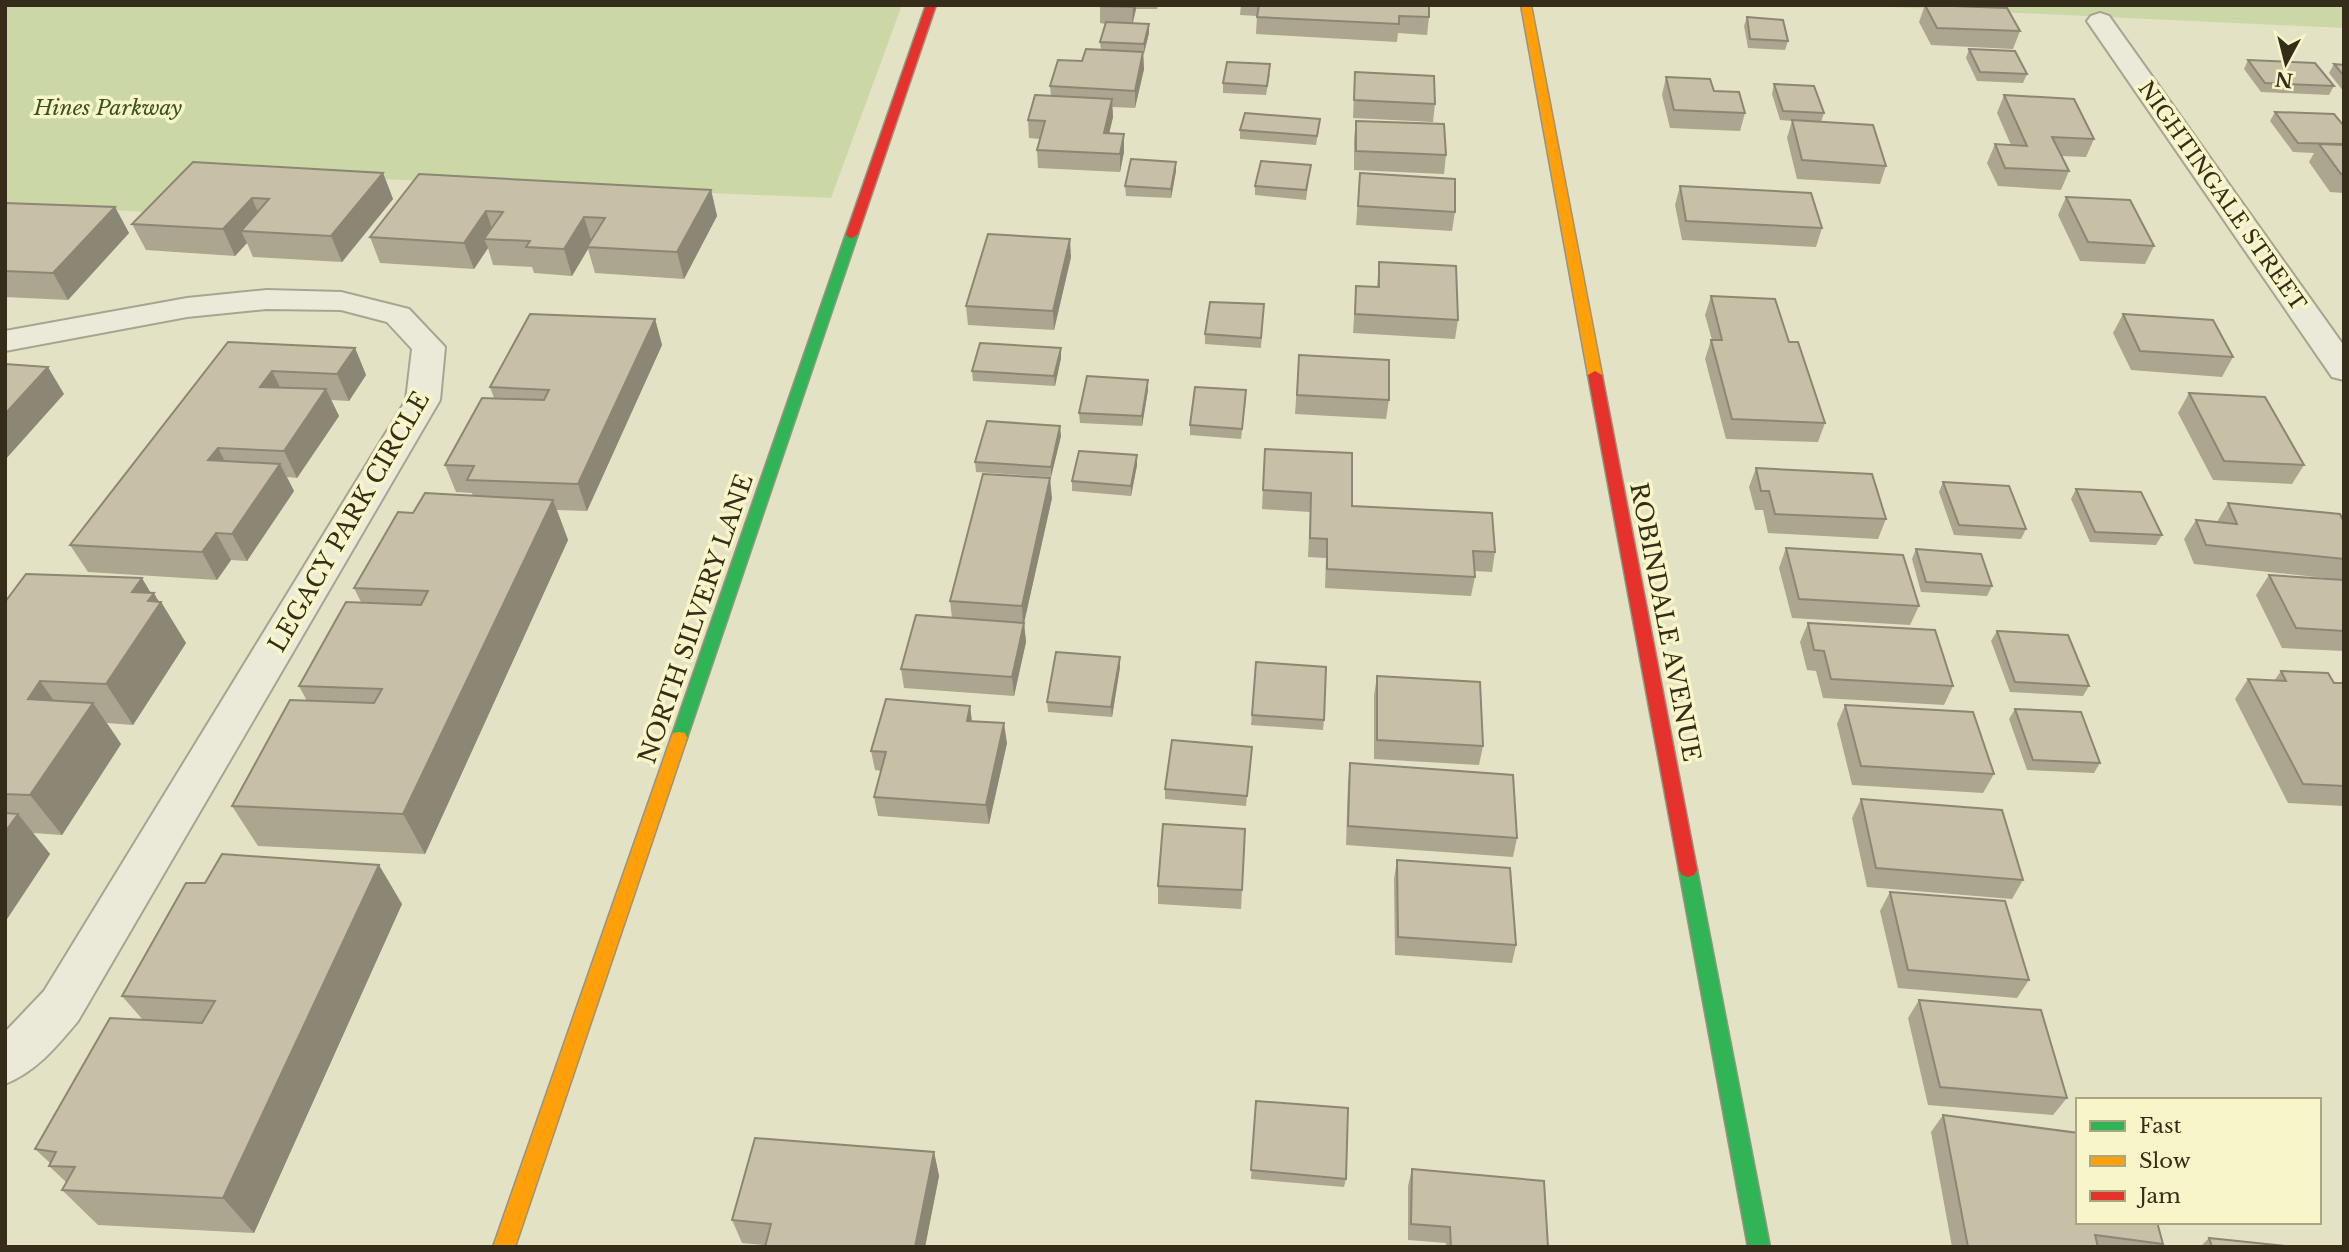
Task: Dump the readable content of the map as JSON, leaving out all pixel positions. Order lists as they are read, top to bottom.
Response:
{
  "streets": {
    "street": [
      "NIGHTINGALE STREET",
      "LEGACY PARK CIRCLE",
      "NORTH SILVERY LANE",
      "ROBINDALE AVENUE"
    ]
  },
  "parks": ["Hines Parkway"],
  "legend": ["Fast", "Slow", "Jam"],
  "north": "bottom"
}
